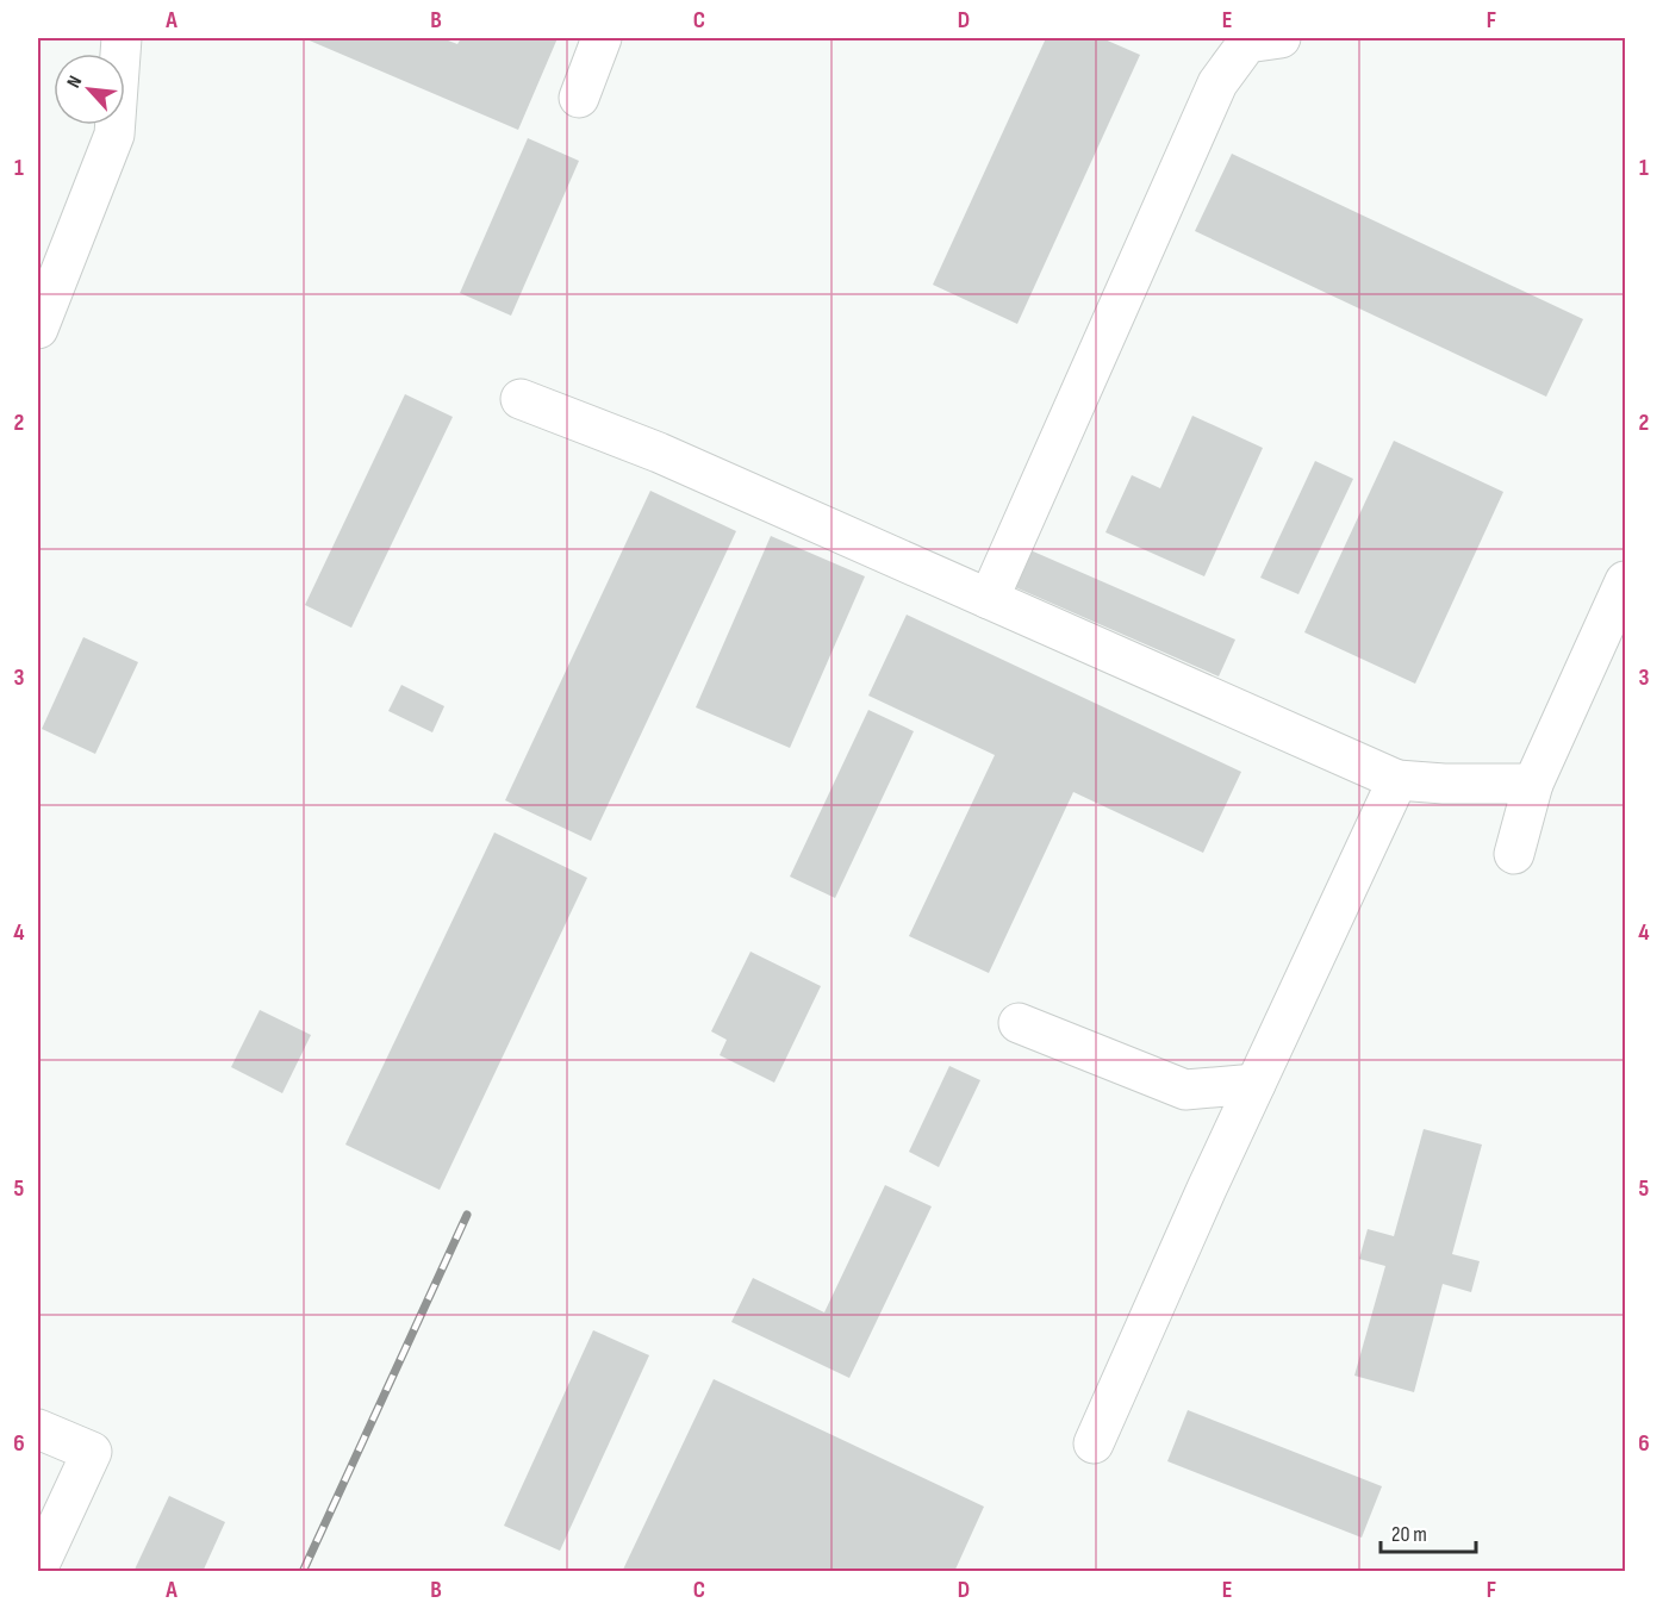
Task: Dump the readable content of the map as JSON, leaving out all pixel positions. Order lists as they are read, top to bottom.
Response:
{
  "scale_bar": "20 m",
  "north": "top left",
  "grid": {
    "columns": [
      "A",
      "B",
      "C",
      "D",
      "E",
      "F"
    ],
    "rows": [
      "1",
      "2",
      "3",
      "4",
      "5",
      "6"
    ]
  }
}
